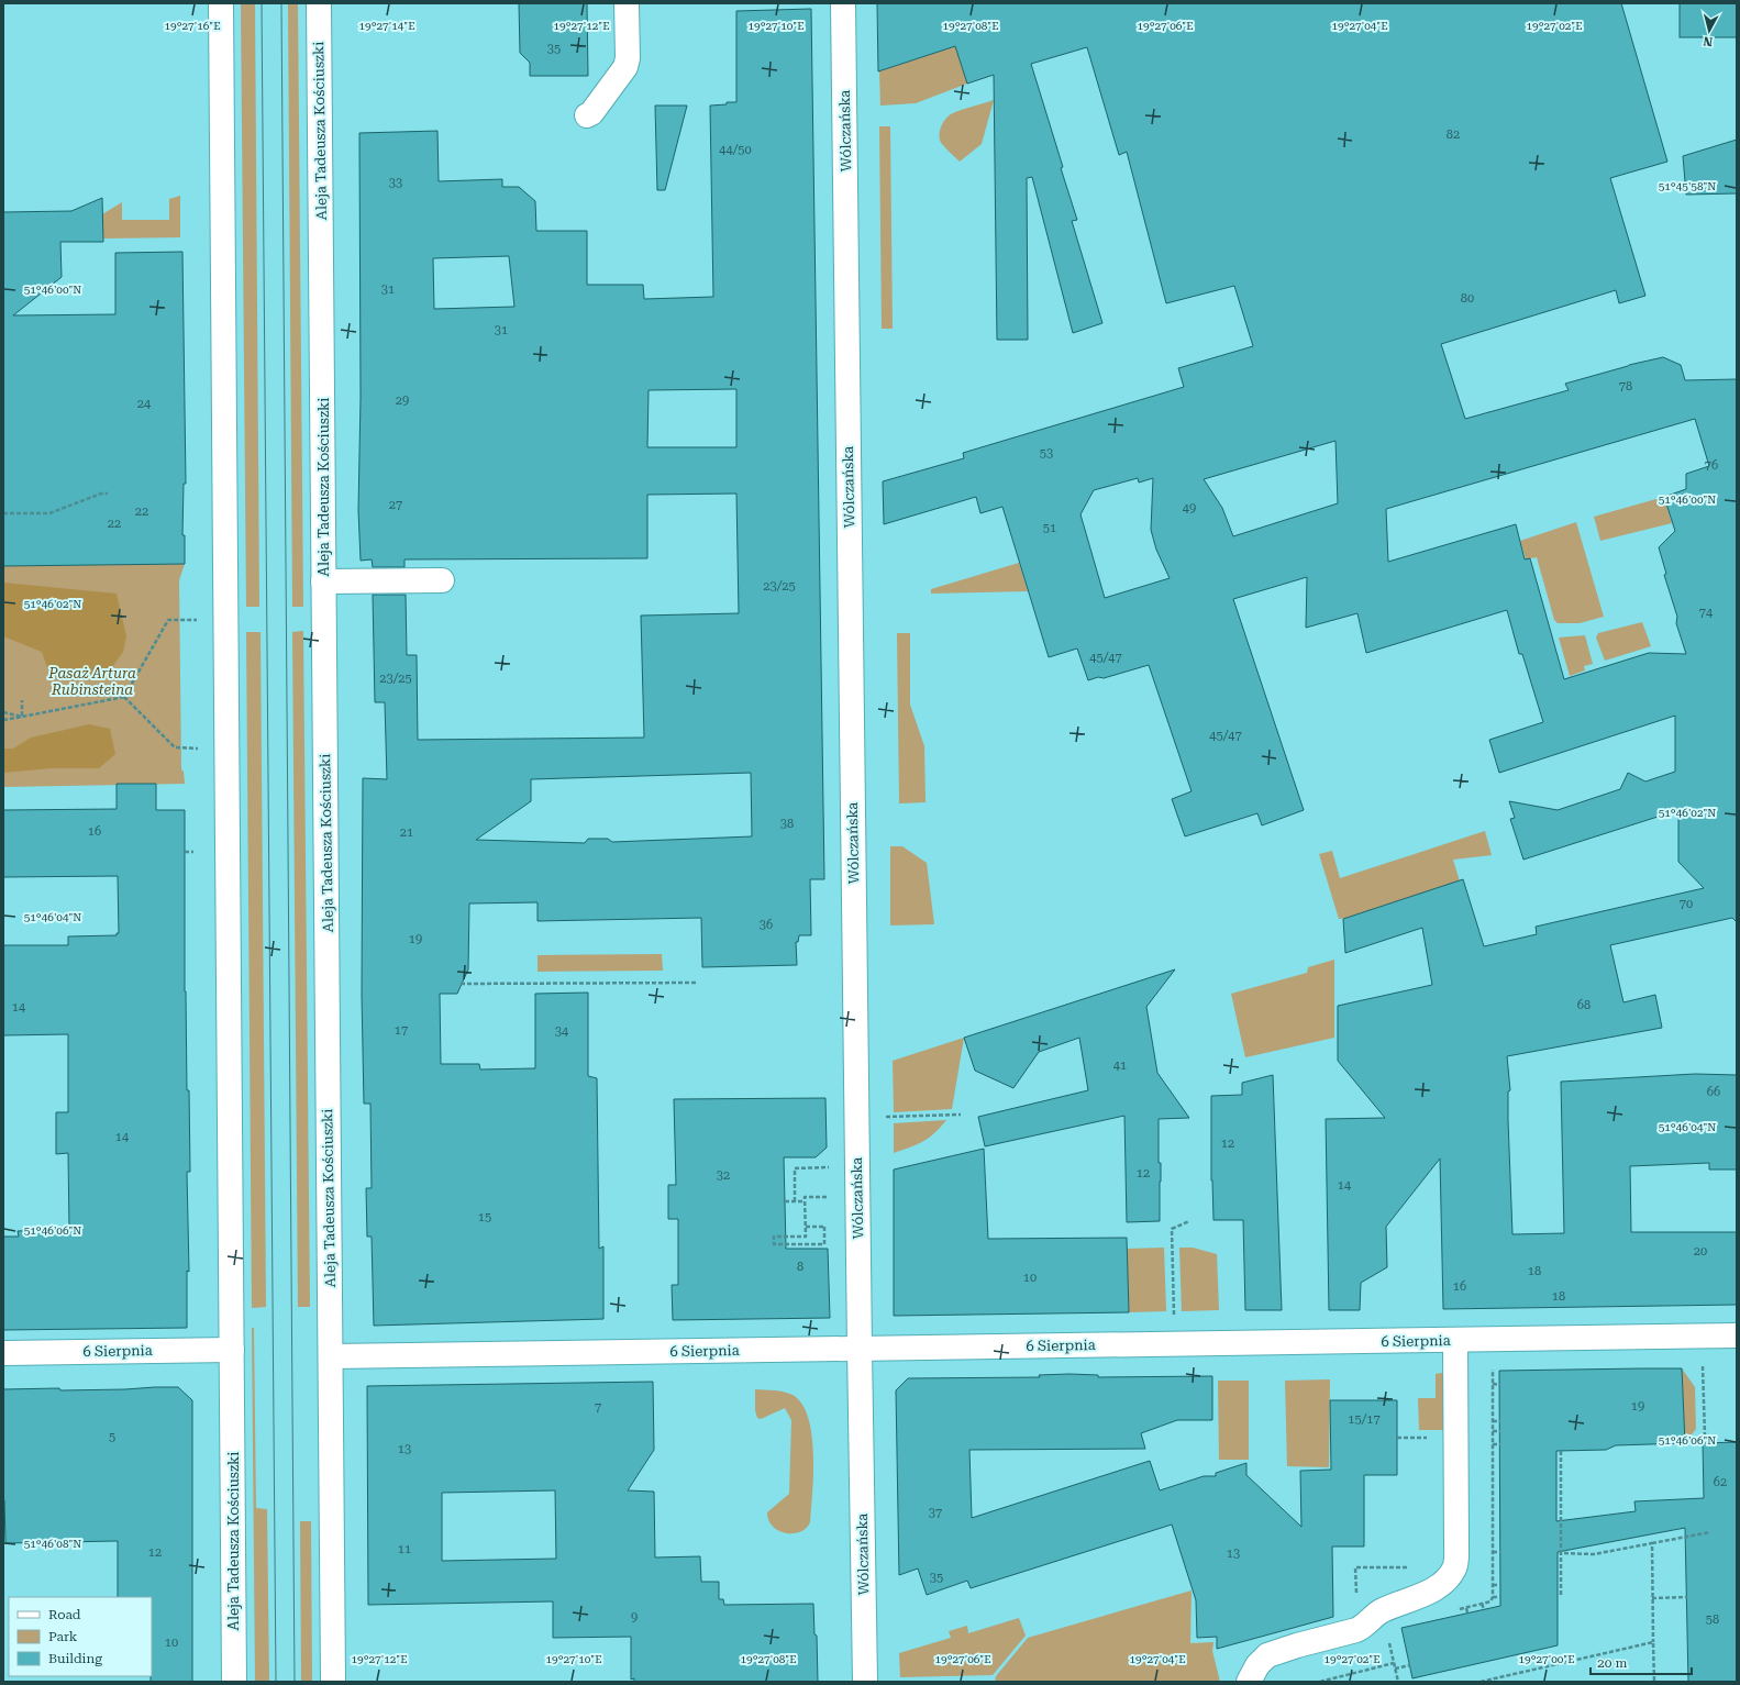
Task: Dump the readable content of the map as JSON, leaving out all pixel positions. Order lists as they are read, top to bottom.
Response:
{
  "streets": {
    "street": ["Aleja Tadeusza Kościuszki", "Wólczańska", "6 Sierpnia"]
  },
  "crossings": [
    ["Aleja Tadeusza Kościuszki", "6 Sierpnia"],
    ["Wólczańska", "6 Sierpnia"]
  ],
  "parks": ["Pasaż Artura Rubinsteina"],
  "house_numbers": [
    "35",
    "82",
    "44/50",
    "33",
    "31",
    "80",
    "31",
    "78",
    "29",
    "24",
    "53",
    "76",
    "27",
    "49",
    "22",
    "22",
    "51",
    "23/25",
    "74",
    "45/47",
    "23/25",
    "45/47",
    "38",
    "16",
    "21",
    "70",
    "36",
    "19",
    "68",
    "14",
    "17",
    "34",
    "41",
    "66",
    "14",
    "12",
    "12",
    "32",
    "14",
    "15",
    "20",
    "8",
    "18",
    "10",
    "16",
    "18",
    "19",
    "7",
    "15/17",
    "5",
    "13",
    "62",
    "37",
    "11",
    "12",
    "13",
    "35",
    "9",
    "58",
    "10"
  ],
  "legend": ["Road", "Park", "Building"],
  "scale_bar": "20 m",
  "north": "bottom",
  "coordinates": [
    "19°27'16\"E",
    "19°27'14\"E",
    "19°27'12\"E",
    "19°27'10\"E",
    "19°27'08\"E",
    "19°27'06\"E",
    "19°27'04\"E",
    "19°27'02\"E",
    "51°45'58\"N",
    "51°46'00\"N",
    "51°46'02\"N",
    "51°46'04\"N",
    "51°46'06\"N",
    "51°46'08\"N",
    "19°27'00\"E"
  ]
}
